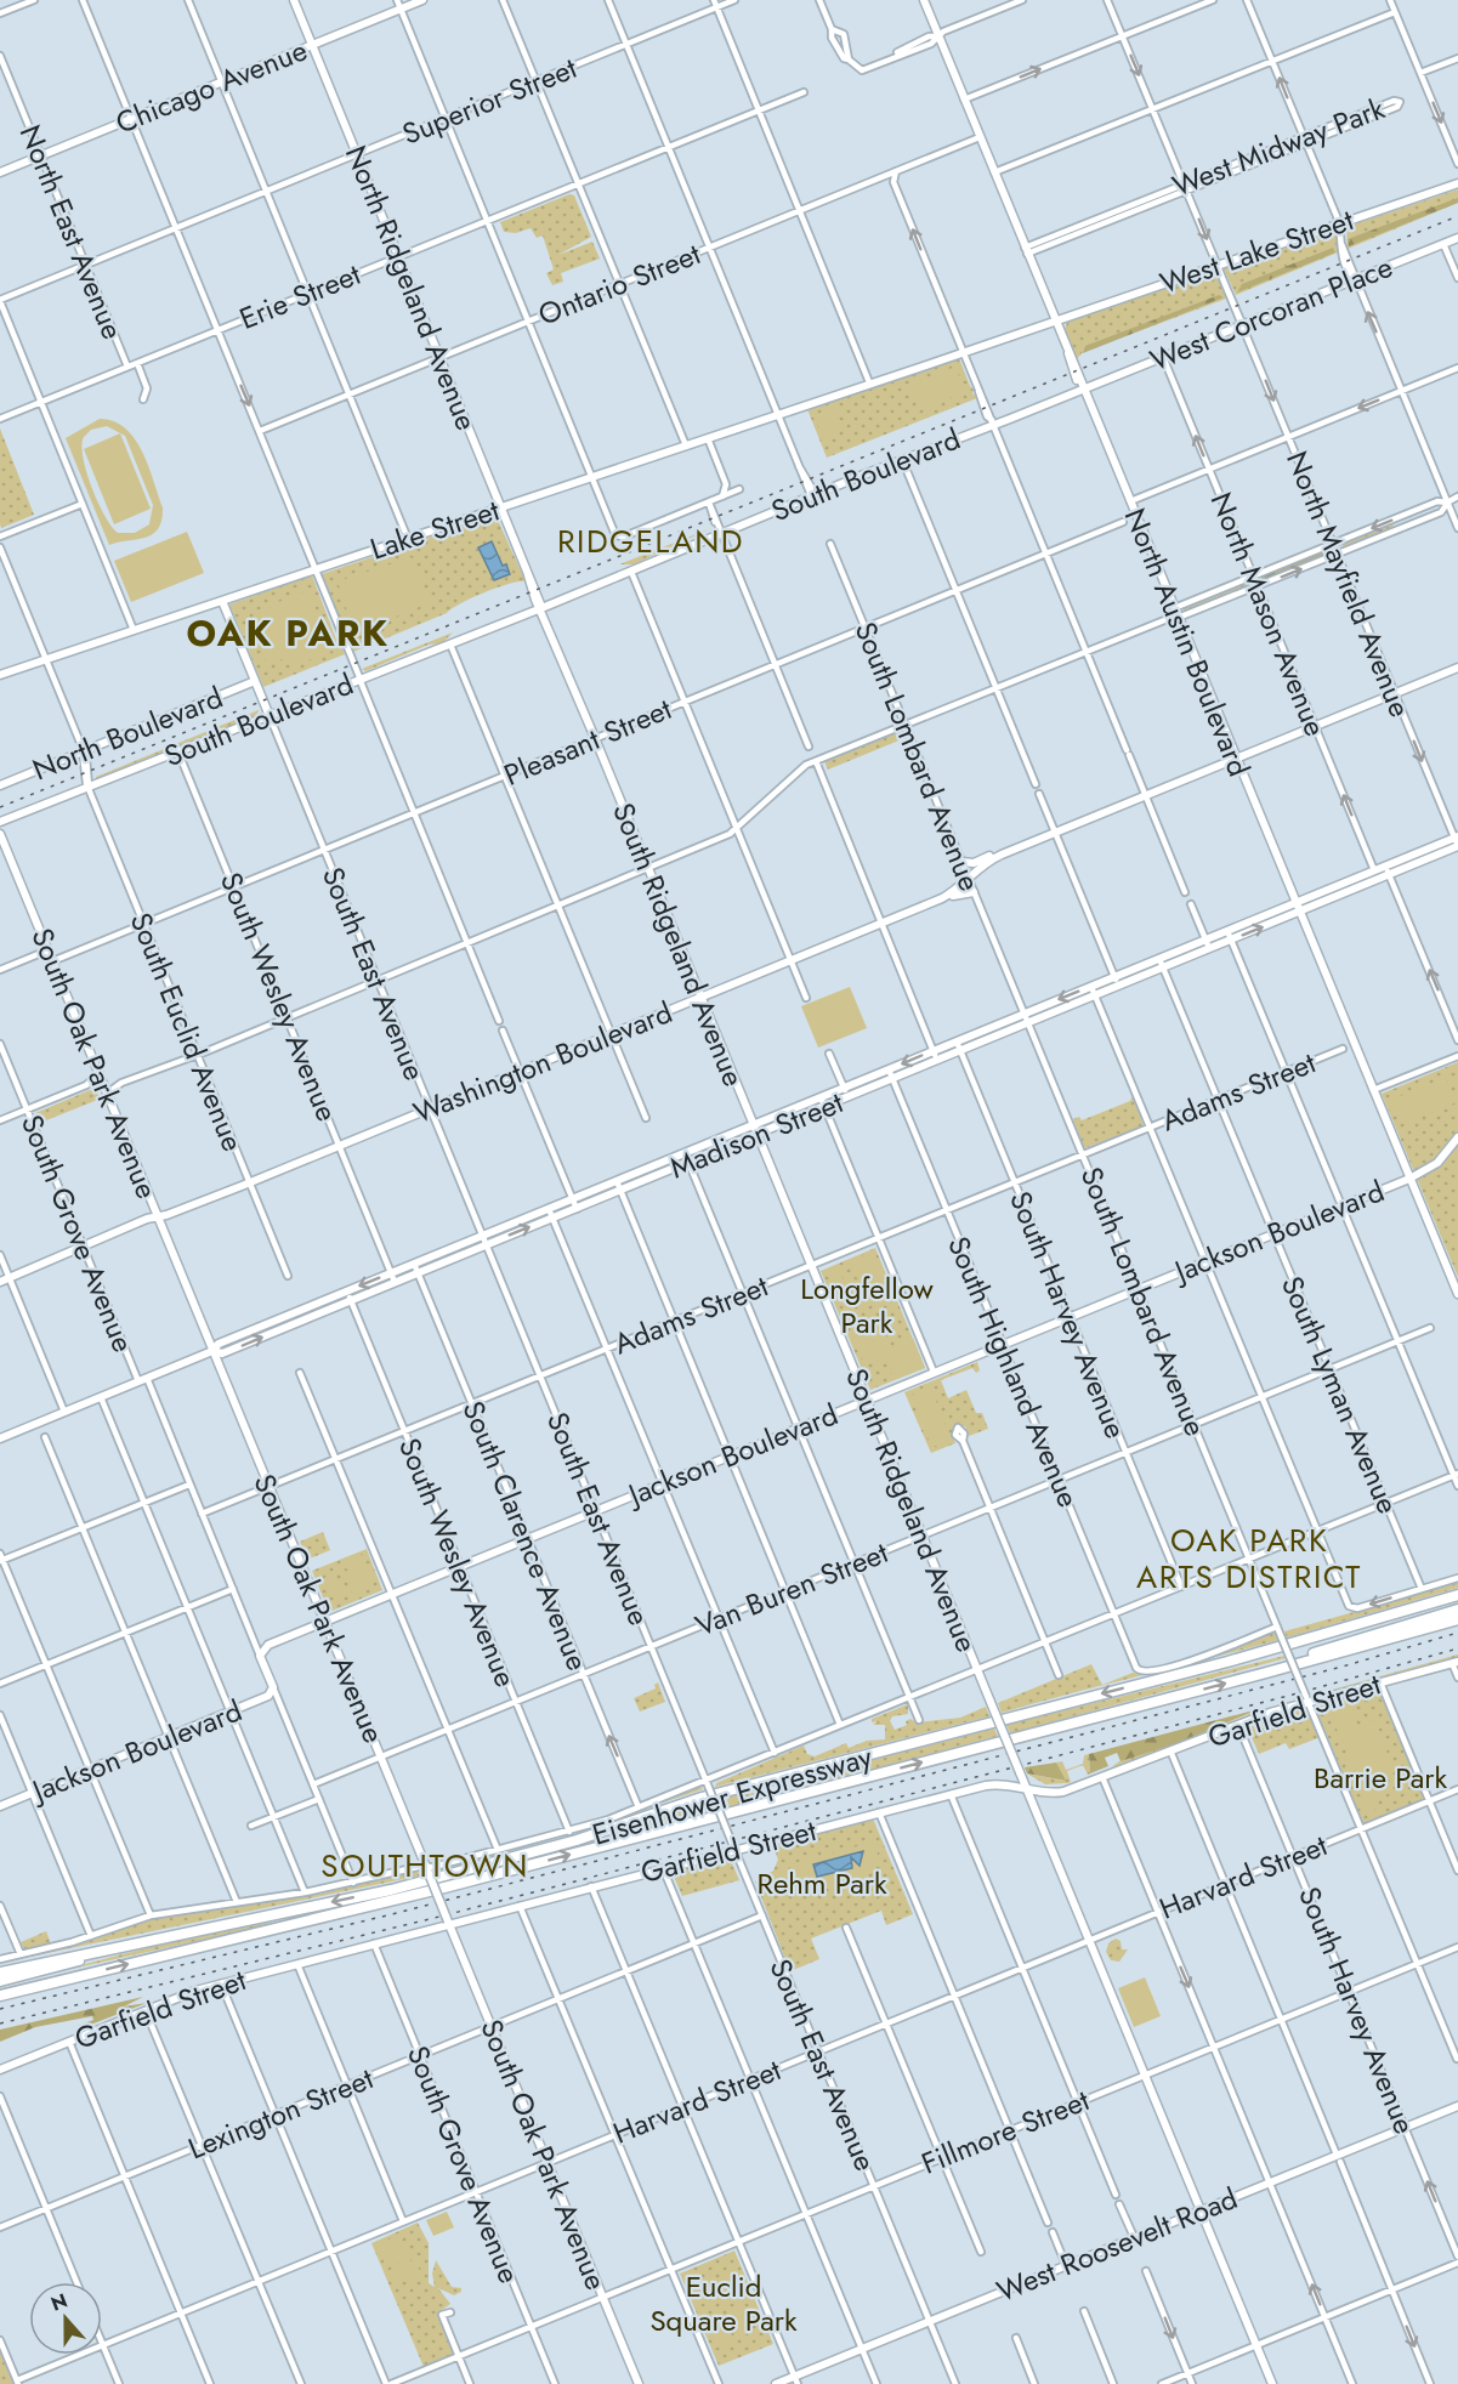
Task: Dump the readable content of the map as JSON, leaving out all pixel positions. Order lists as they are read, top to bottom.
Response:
{
  "streets": {
    "highway": ["Eisenhower Expressway"],
    "street": [
      "Chicago Avenue",
      "Superior Street",
      "West Midway Park",
      "North East Avenue",
      "West Lake Street",
      "Ontario Street",
      "North Ridgeland Avenue",
      "Erie Street",
      "West Corcoran Place",
      "South Boulevard",
      "Lake Street",
      "North Mayfield Avenue",
      "North Mason Avenue",
      "North Austin Boulevard",
      "North Boulevard",
      "Pleasant Street",
      "South Lombard Avenue",
      "South Ridgeland Avenue",
      "South East Avenue",
      "South Wesley Avenue",
      "South Euclid Avenue",
      "Washington Boulevard",
      "South Oak Park Avenue",
      "Adams Street",
      "Madison Street",
      "Jackson Boulevard",
      "South Grove Avenue",
      "South Harvey Avenue",
      "South Highland Avenue",
      "South Lyman Avenue",
      "South Clarence Avenue",
      "Van Buren Street",
      "Garfield Street",
      "Harvard Street",
      "Lexington Street",
      "Fillmore Street",
      "West Roosevelt Road"
    ]
  },
  "crossings": [
    ["Chicago Avenue", "North East Avenue"],
    ["Chicago Avenue", "North Ridgeland Avenue"],
    ["Superior Street", "North East Avenue"],
    ["Superior Street", "North Ridgeland Avenue"],
    ["West Midway Park", "North Mayfield Avenue"],
    ["West Midway Park", "North Austin Boulevard"],
    ["North East Avenue", "Erie Street"],
    ["West Lake Street", "Lake Street"],
    ["West Lake Street", "North Mayfield Avenue"],
    ["West Lake Street", "North Austin Boulevard"],
    ["Ontario Street", "North Ridgeland Avenue"],
    ["Ontario Street", "North Austin Boulevard"],
    ["North Ridgeland Avenue", "Erie Street"],
    ["North Ridgeland Avenue", "South Boulevard"],
    ["North Ridgeland Avenue", "Lake Street"],
    ["North Ridgeland Avenue", "South Ridgeland Avenue"],
    ["West Corcoran Place", "South Boulevard"],
    ["West Corcoran Place", "North Mayfield Avenue"],
    ["West Corcoran Place", "North Mason Avenue"],
    ["West Corcoran Place", "North Austin Boulevard"],
    ["South Boulevard", "North Austin Boulevard"],
    ["South Boulevard", "South Ridgeland Avenue"],
    ["South Boulevard", "South East Avenue"],
    ["South Boulevard", "South Wesley Avenue"],
    ["South Boulevard", "South Euclid Avenue"],
    ["Lake Street", "North Austin Boulevard"],
    ["Lake Street", "South Euclid Avenue"],
    ["North Mayfield Avenue", "Washington Boulevard"],
    ["North Mason Avenue", "Washington Boulevard"],
    ["North Austin Boulevard", "Washington Boulevard"],
    ["North Austin Boulevard", "Madison Street"],
    ["North Austin Boulevard", "Jackson Boulevard"],
    ["North Boulevard", "South Euclid Avenue"],
    ["Pleasant Street", "South Lombard Avenue"],
    ["Pleasant Street", "South Ridgeland Avenue"],
    ["Pleasant Street", "South East Avenue"],
    ["Pleasant Street", "South Wesley Avenue"],
    ["Pleasant Street", "South Euclid Avenue"],
    ["Pleasant Street", "South Oak Park Avenue"],
    ["South Lombard Avenue", "Washington Boulevard"],
    ["South Lombard Avenue", "Adams Street"],
    ["South Lombard Avenue", "Madison Street"],
    ["South Lombard Avenue", "Jackson Boulevard"],
    ["South Lombard Avenue", "South Highland Avenue"],
    ["South Lombard Avenue", "Van Buren Street"],
    ["South Lombard Avenue", "Garfield Street"],
    ["South Lombard Avenue", "Harvard Street"],
    ["South Lombard Avenue", "Fillmore Street"],
    ["South Ridgeland Avenue", "Washington Boulevard"],
    ["South Ridgeland Avenue", "Adams Street"],
    ["South Ridgeland Avenue", "Madison Street"],
    ["South Ridgeland Avenue", "Jackson Boulevard"],
    ["South Ridgeland Avenue", "Van Buren Street"],
    ["South Ridgeland Avenue", "Garfield Street"],
    ["South Ridgeland Avenue", "Harvard Street"],
    ["South Ridgeland Avenue", "Fillmore Street"],
    ["South Ridgeland Avenue", "West Roosevelt Road"],
    ["South East Avenue", "Washington Boulevard"],
    ["South East Avenue", "Adams Street"],
    ["South East Avenue", "Madison Street"],
    ["South East Avenue", "Jackson Boulevard"],
    ["South East Avenue", "Van Buren Street"],
    ["South East Avenue", "Garfield Street"],
    ["South East Avenue", "Harvard Street"],
    ["South East Avenue", "Lexington Street"],
    ["South East Avenue", "Fillmore Street"],
    ["South East Avenue", "West Roosevelt Road"],
    ["South Wesley Avenue", "Washington Boulevard"],
    ["South Wesley Avenue", "Adams Street"],
    ["South Wesley Avenue", "Madison Street"],
    ["South Wesley Avenue", "Jackson Boulevard"],
    ["South Wesley Avenue", "Van Buren Street"],
    ["South Euclid Avenue", "Washington Boulevard"],
    ["Washington Boulevard", "South Oak Park Avenue"],
    ["Washington Boulevard", "South Grove Avenue"],
    ["South Oak Park Avenue", "Adams Street"],
    ["South Oak Park Avenue", "Madison Street"],
    ["South Oak Park Avenue", "Jackson Boulevard"],
    ["South Oak Park Avenue", "Van Buren Street"],
    ["South Oak Park Avenue", "Garfield Street"],
    ["South Oak Park Avenue", "Harvard Street"],
    ["South Oak Park Avenue", "Lexington Street"],
    ["South Oak Park Avenue", "Fillmore Street"],
    ["Adams Street", "South Grove Avenue"],
    ["Adams Street", "South Harvey Avenue"],
    ["Adams Street", "South Highland Avenue"],
    ["Adams Street", "South Lyman Avenue"],
    ["Adams Street", "South Clarence Avenue"],
    ["Madison Street", "South Grove Avenue"],
    ["Madison Street", "South Harvey Avenue"],
    ["Madison Street", "South Highland Avenue"],
    ["Madison Street", "South Lyman Avenue"],
    ["Madison Street", "South Clarence Avenue"],
    ["Jackson Boulevard", "South Grove Avenue"],
    ["Jackson Boulevard", "South Harvey Avenue"],
    ["Jackson Boulevard", "South Highland Avenue"],
    ["Jackson Boulevard", "South Lyman Avenue"],
    ["Jackson Boulevard", "South Clarence Avenue"],
    ["South Grove Avenue", "Van Buren Street"],
    ["South Grove Avenue", "Garfield Street"],
    ["South Grove Avenue", "Harvard Street"],
    ["South Grove Avenue", "Lexington Street"],
    ["South Grove Avenue", "Fillmore Street"],
    ["South Harvey Avenue", "Van Buren Street"],
    ["South Harvey Avenue", "Garfield Street"],
    ["South Harvey Avenue", "Harvard Street"],
    ["South Harvey Avenue", "Fillmore Street"],
    ["South Harvey Avenue", "West Roosevelt Road"],
    ["South Highland Avenue", "Van Buren Street"],
    ["South Lyman Avenue", "Van Buren Street"],
    ["South Clarence Avenue", "Van Buren Street"]
  ],
  "one_way": ["North Mayfield Avenue", "North Mason Avenue"],
  "districts": [
    "RIDGELAND",
    "OAK PARK",
    "OAK PARK ARTS DISTRICT",
    "SOUTHTOWN"
  ],
  "parks": [
    "Longfellow Park",
    "Barrie Park",
    "Rehm Park",
    "Euclid Square Park"
  ],
  "north": "top"
}
